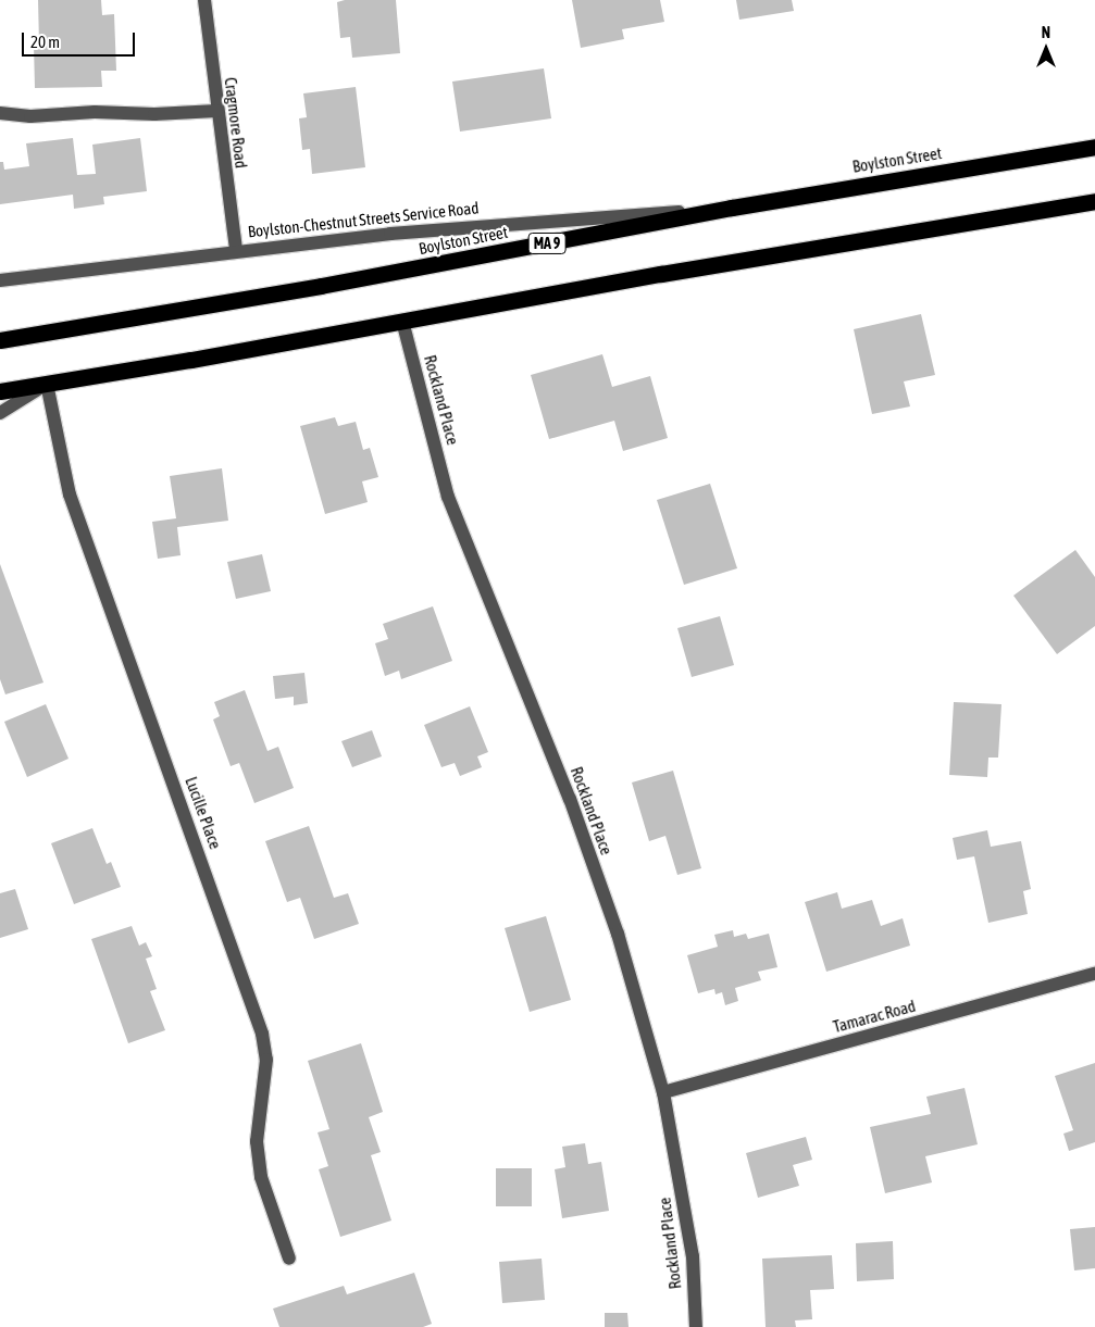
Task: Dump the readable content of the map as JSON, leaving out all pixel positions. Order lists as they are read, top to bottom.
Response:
{
  "streets": {
    "highway": ["Boylston Street", "MA 9"],
    "street": [
      "Cragmore Road",
      "Boylston-Chestnut Streets Service Road",
      "Rockland Place",
      "Lucille Place",
      "Tamarac Road"
    ]
  },
  "crossings": [
    ["Cragmore Road", "Boylston-Chestnut Streets Service Road"],
    ["Boylston Street", "Boylston-Chestnut Streets Service Road"],
    ["Rockland Place", "Tamarac Road"]
  ],
  "scale_bar": "20 m",
  "north": "top"
}
